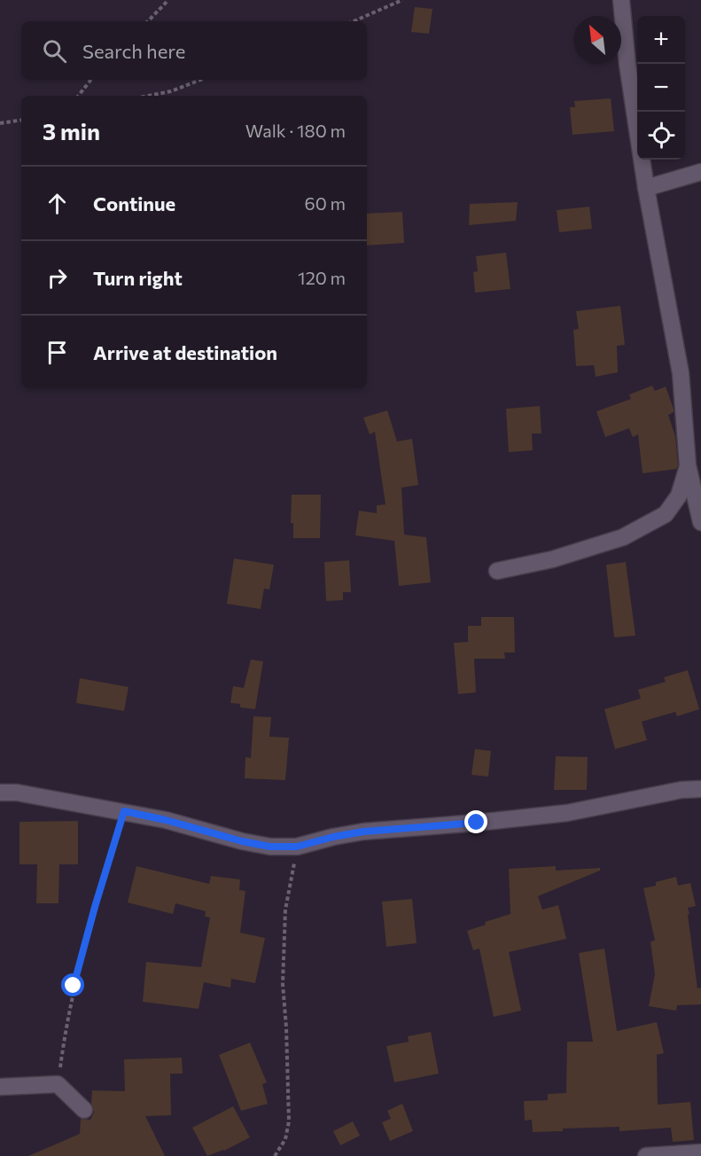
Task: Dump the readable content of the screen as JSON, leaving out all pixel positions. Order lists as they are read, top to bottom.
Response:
{
  "north": "top left",
  "page": {
    "map_buttons": ["+", "−"],
    "search": "Search here",
    "heading": ["3 min", "Walk · 180 m"],
    "list": [
      ["Continue", "60 m"],
      ["Turn right", "120 m"],
      "Arrive at destination"
    ]
  }
}
